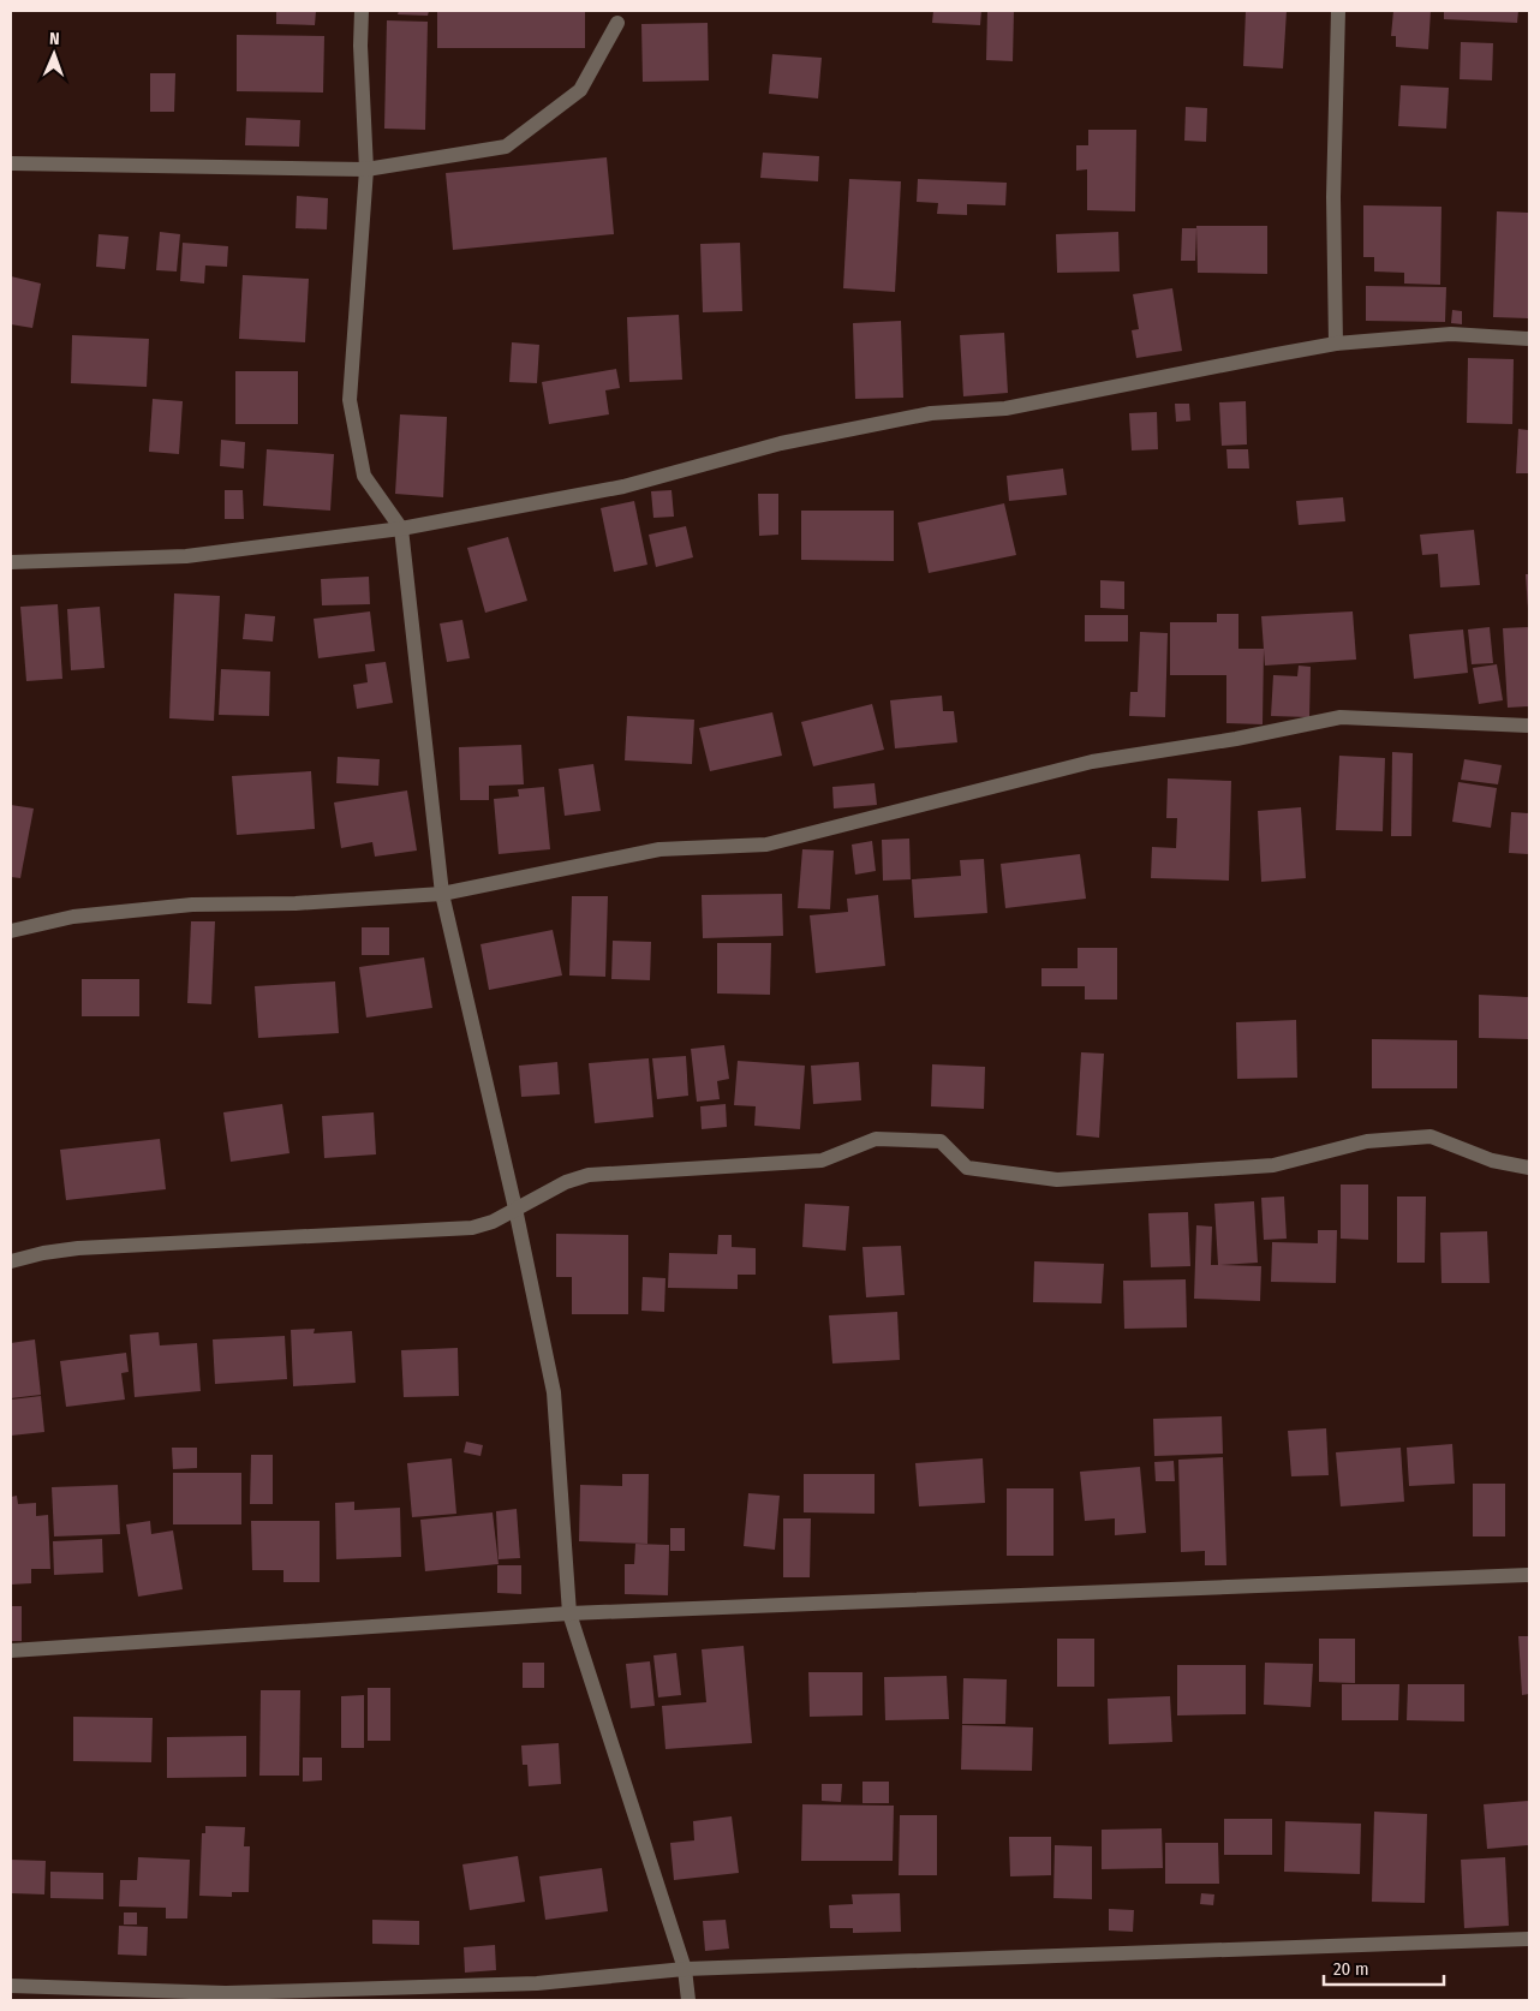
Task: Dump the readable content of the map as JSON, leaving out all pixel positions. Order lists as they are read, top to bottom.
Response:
{
  "scale_bar": "20 m",
  "north": "top"
}
